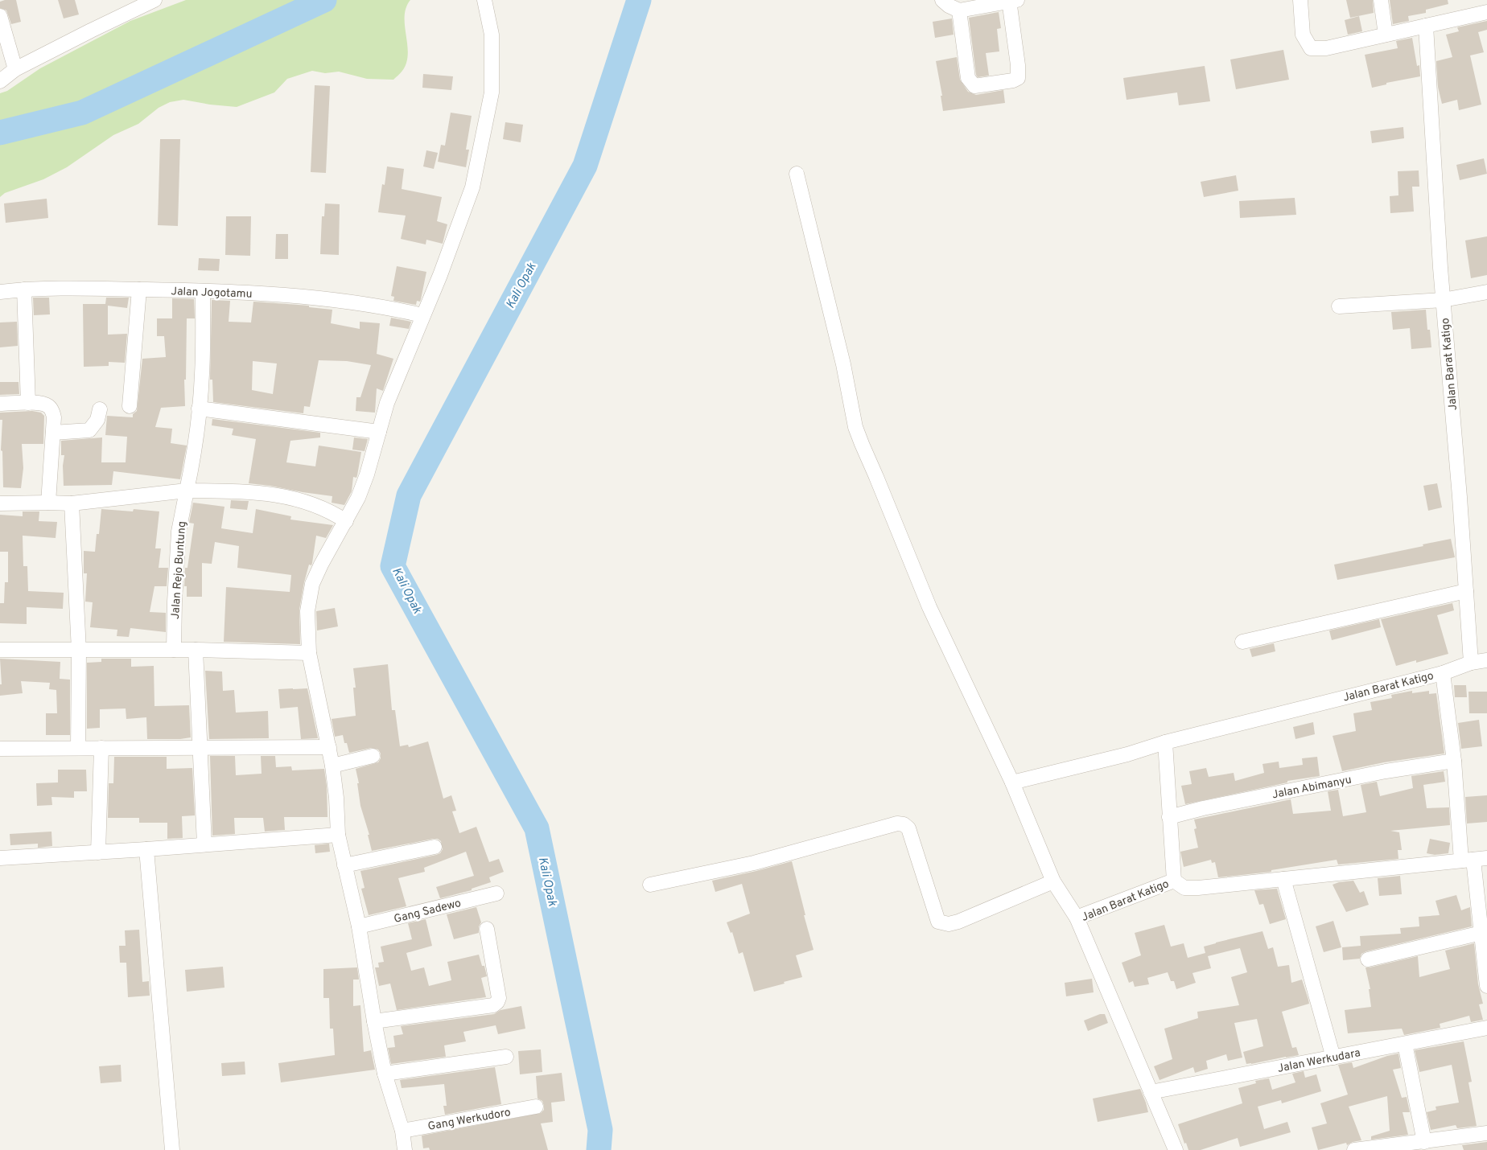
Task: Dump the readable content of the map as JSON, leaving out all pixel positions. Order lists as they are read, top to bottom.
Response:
{
  "streets": {
    "street": [
      "Jalan Jogotamu",
      "Jalan Barat Katigo",
      "Jalan Rejo Buntung",
      "Jalan Abimanyu",
      "Gang Sadewo",
      "Jalan Werkudara",
      "Gang Werkudoro"
    ]
  },
  "crossings": [
    ["Jalan Jogotamu", "Jalan Rejo Buntung"],
    ["Jalan Barat Katigo", "Jalan Abimanyu"],
    ["Jalan Barat Katigo", "Jalan Werkudara"]
  ],
  "water": ["Kali Opak"]
}
